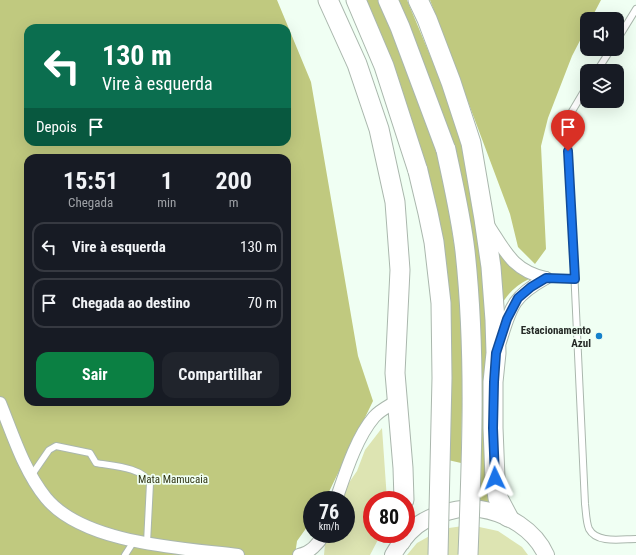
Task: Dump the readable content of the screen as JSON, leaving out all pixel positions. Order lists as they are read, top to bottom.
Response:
{
  "parks": ["Mata Mamucaia"],
  "places": ["Estacionamento Azul"],
  "page": {
    "turn": ["130 m", "Vire à esquerda"],
    "then": "Depois",
    "eta": [
      "15:51",
      "Chegada",
      "1",
      "min",
      "200",
      "m"
    ],
    "list": [
      {
        "name": "Vire à esquerda",
        "value": "130 m"
      },
      {
        "name": "Chegada ao destino",
        "value": "70 m"
      }
    ],
    "buttons": ["Sair", "Compartilhar"],
    "speed": "76 km/h",
    "limit": "80"
  }
}
